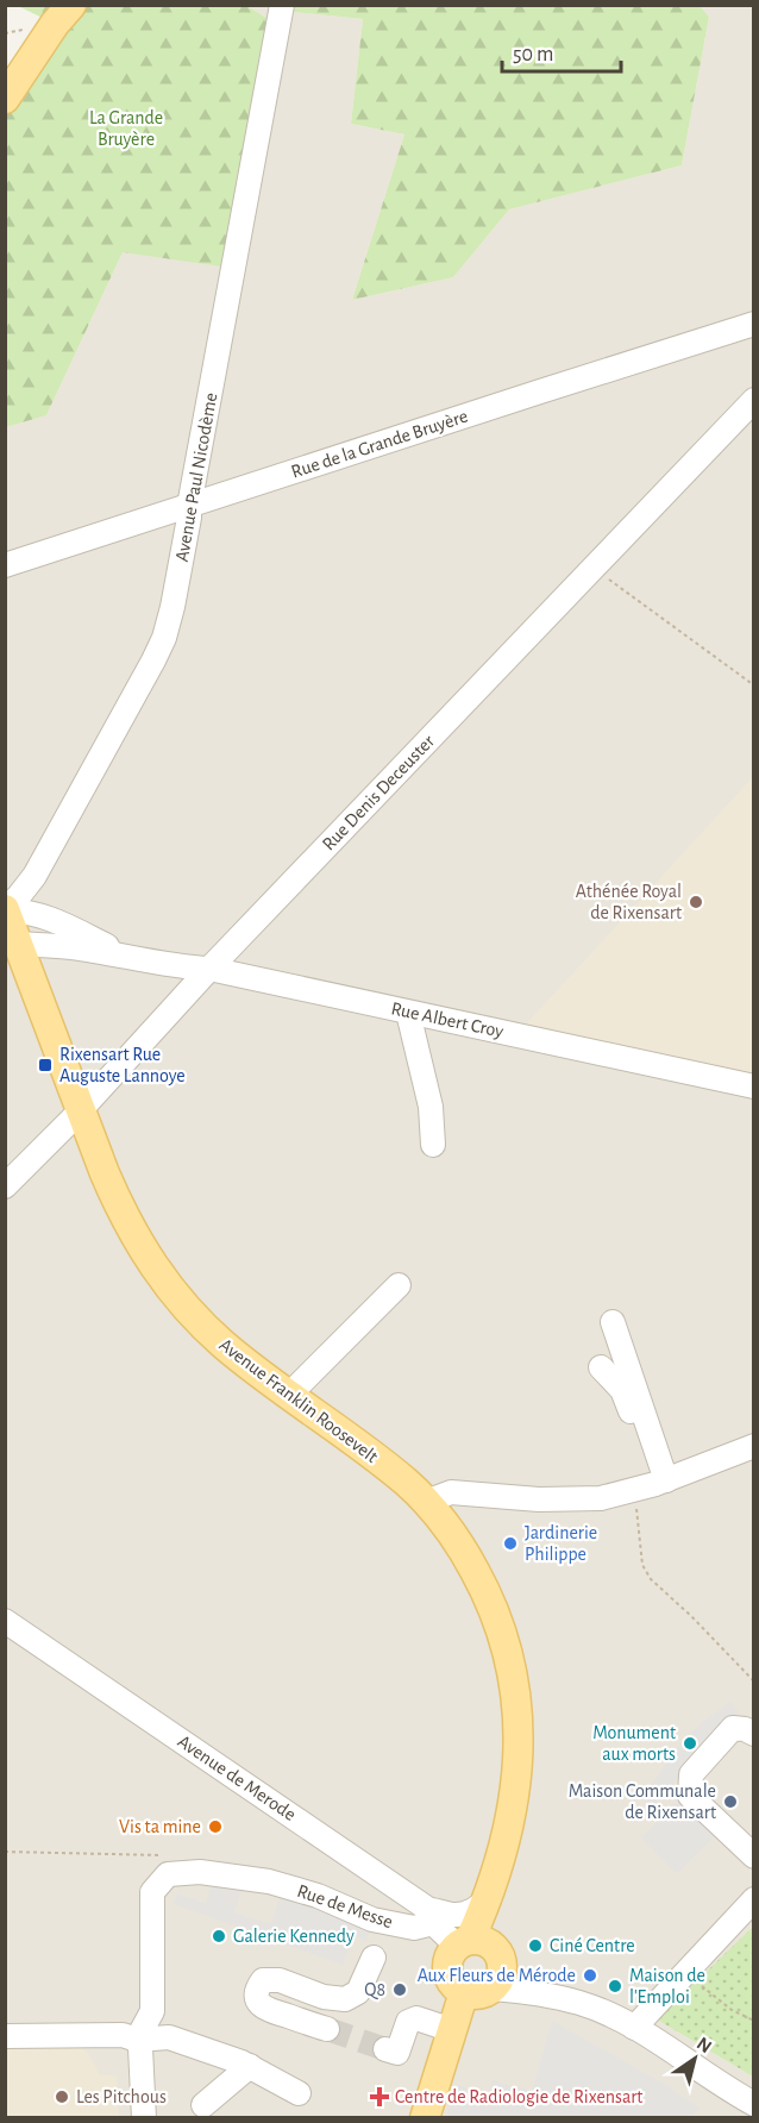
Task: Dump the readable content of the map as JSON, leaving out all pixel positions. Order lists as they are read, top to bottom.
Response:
{
  "streets": {
    "main road": ["Avenue Franklin Roosevelt"],
    "street": [
      "Rue de la Grande Bruyère",
      "Avenue Paul Nicodème",
      "Rue Denis Deceuster",
      "Rue Albert Croy",
      "Avenue de Merode",
      "Rue de Messe"
    ]
  },
  "crossings": [
    ["Rue de la Grande Bruyère", "Avenue Paul Nicodème"],
    ["Avenue Paul Nicodème", "Rue Albert Croy"],
    ["Avenue Paul Nicodème", "Avenue Franklin Roosevelt"],
    ["Rue Denis Deceuster", "Rue Albert Croy"],
    ["Rue Denis Deceuster", "Avenue Franklin Roosevelt"],
    ["Rue Albert Croy", "Avenue Franklin Roosevelt"],
    ["Avenue Franklin Roosevelt", "Avenue de Merode"],
    ["Avenue de Merode", "Rue de Messe"]
  ],
  "parks": ["La Grande Bruyère"],
  "places": {
    "other": [
      "Athénée Royal de Rixensart",
      "Jardinerie Philippe",
      "Monument aux morts",
      "Maison Communale de Rixensart",
      "Vis ta mine",
      "Galerie Kennedy",
      "Ciné Centre",
      "Aux Fleurs de Mérode",
      "Maison de l'Emploi",
      "Q8",
      "Les Pitchous"
    ],
    "transit": ["Rixensart Rue Auguste Lannoye"],
    "health": ["Centre de Radiologie de Rixensart"]
  },
  "scale_bar": "50 m",
  "north": "top right"
}
